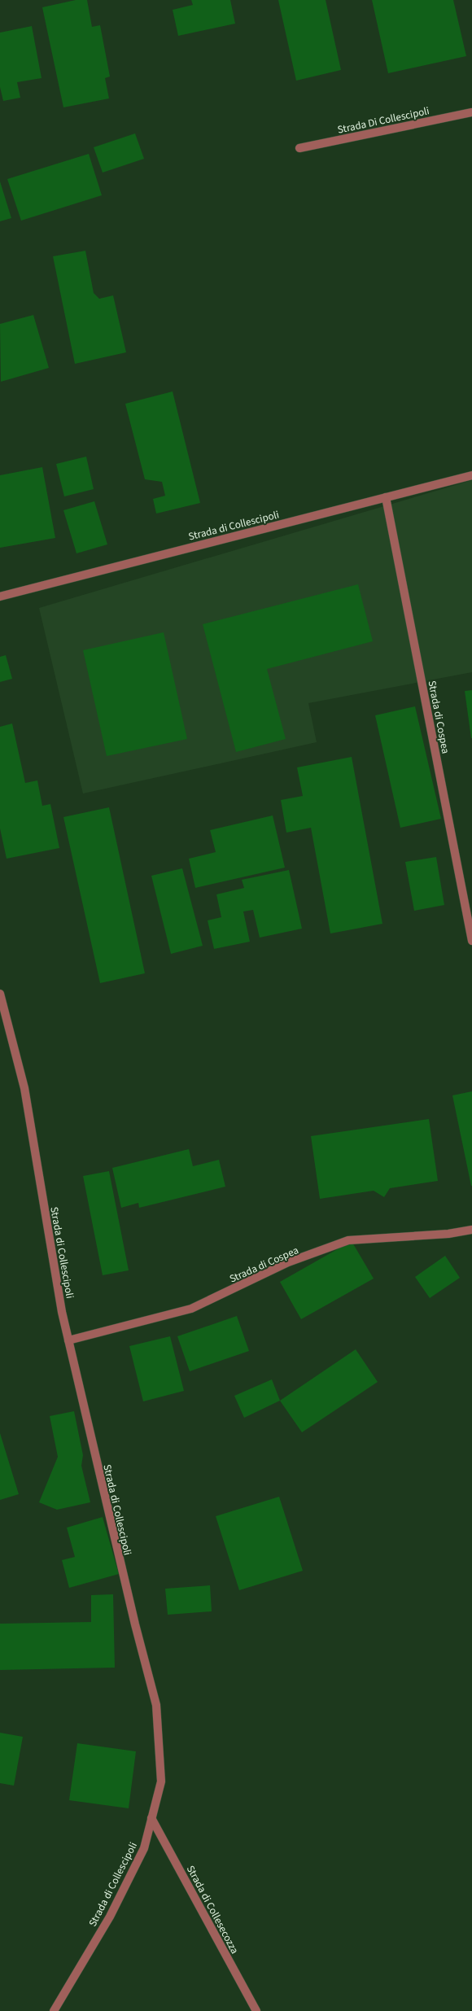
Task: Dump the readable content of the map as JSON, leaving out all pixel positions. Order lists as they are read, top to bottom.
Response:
{
  "streets": {
    "street": [
      "Strada Di Collescipoli",
      "Strada di Collescipoli",
      "Strada di Cospea",
      "Strada di Collesecozza"
    ]
  },
  "crossings": [
    ["Strada di Collescipoli", "Strada di Cospea"],
    ["Strada di Collescipoli", "Strada di Collesecozza"]
  ]
}
